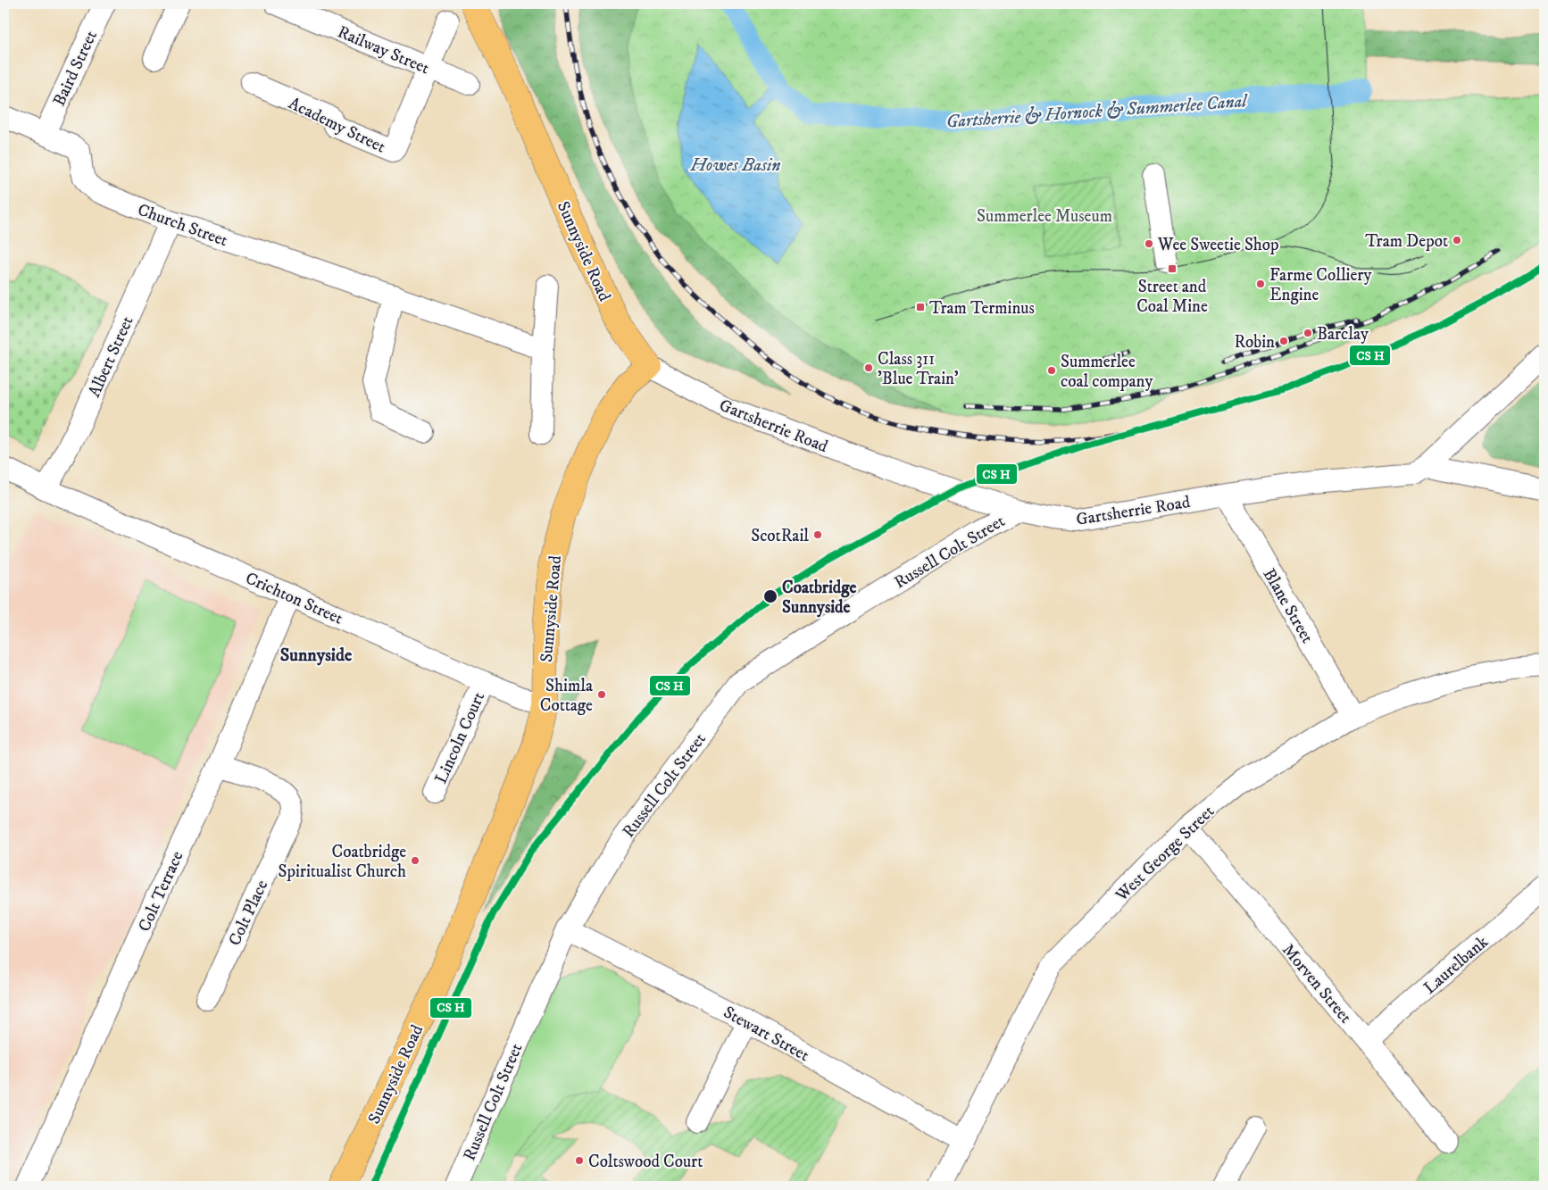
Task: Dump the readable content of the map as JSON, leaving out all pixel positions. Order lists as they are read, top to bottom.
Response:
{
  "streets": {
    "main road": ["Sunnyside Road"],
    "street": [
      "Railway Street",
      "Baird Street",
      "Academy Street",
      "Church Street",
      "Albert Street",
      "Gartsherrie Road",
      "Russell Colt Street",
      "Crichton Street",
      "Blane Street",
      "Lincoln Court",
      "West George Street",
      "Colt Terrace",
      "Colt Place",
      "Laurelbank",
      "Morven Street",
      "Stewart Street"
    ]
  },
  "crossings": [
    ["Railway Street", "Academy Street"],
    ["Baird Street", "Church Street"],
    ["Church Street", "Albert Street"],
    ["Sunnyside Road", "Gartsherrie Road"],
    ["Sunnyside Road", "Crichton Street"],
    ["Albert Street", "Crichton Street"],
    ["Gartsherrie Road", "Russell Colt Street"],
    ["Gartsherrie Road", "Blane Street"],
    ["Russell Colt Street", "Stewart Street"],
    ["Crichton Street", "Lincoln Court"],
    ["Crichton Street", "Colt Terrace"],
    ["Blane Street", "West George Street"],
    ["West George Street", "Morven Street"],
    ["West George Street", "Stewart Street"],
    ["Colt Terrace", "Colt Place"],
    ["Laurelbank", "Morven Street"]
  ],
  "districts": ["Sunnyside"],
  "water": ["Gartsherrie & Hornock & Summerlee Canal", "Howes Basin"],
  "parks": ["Summerlee Museum"],
  "places": {
    "other": [
      "Tram Depot",
      "Wee Sweetie Shop",
      "Farme Colliery Engine",
      "Barclay",
      "Robin",
      "Class 311 'Blue Train'",
      "Summerlee coal company",
      "ScotRail",
      "Coatbridge Sunnyside",
      "Shimla Cottage",
      "Coatbridge Spiritualist Church",
      "Coltswood Court"
    ],
    "transit": ["Street and Coal Mine", "Tram Terminus"]
  }
}
